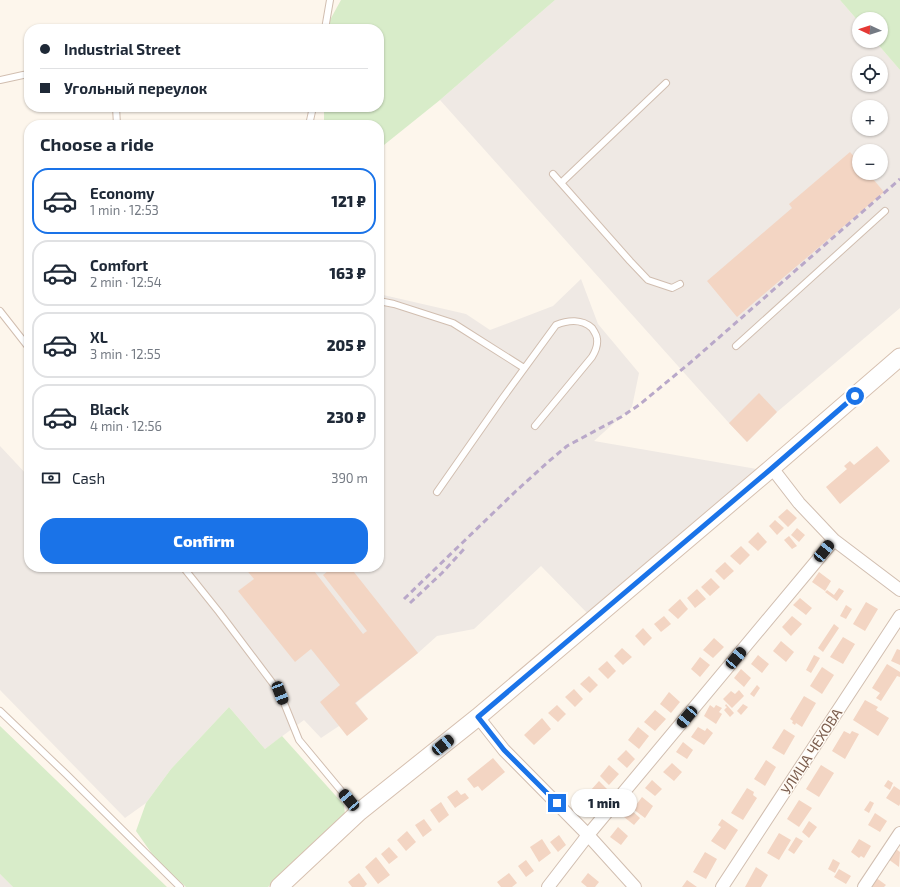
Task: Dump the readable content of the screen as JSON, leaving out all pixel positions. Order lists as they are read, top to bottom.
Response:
{
  "streets": {
    "street": ["УЛИЦА ЧЕХОВА"]
  },
  "north": "left",
  "page": {
    "map_buttons": ["+", "−"],
    "banner": ["Industrial Street", "Угольный переулок"],
    "heading": "Choose a ride",
    "list": [
      {
        "name": "Economy",
        "note": "1 min · 12:53",
        "value": "121 ₽"
      },
      {
        "name": "Comfort",
        "note": "2 min · 12:54",
        "value": "163 ₽"
      },
      {
        "name": "XL",
        "note": "3 min · 12:55",
        "value": "205 ₽"
      },
      {
        "name": "Black",
        "note": "4 min · 12:56",
        "value": "230 ₽"
      }
    ],
    "pay": ["Cash", "390 m"],
    "buttons": "Confirm",
    "bubble": "1 min"
  }
}
